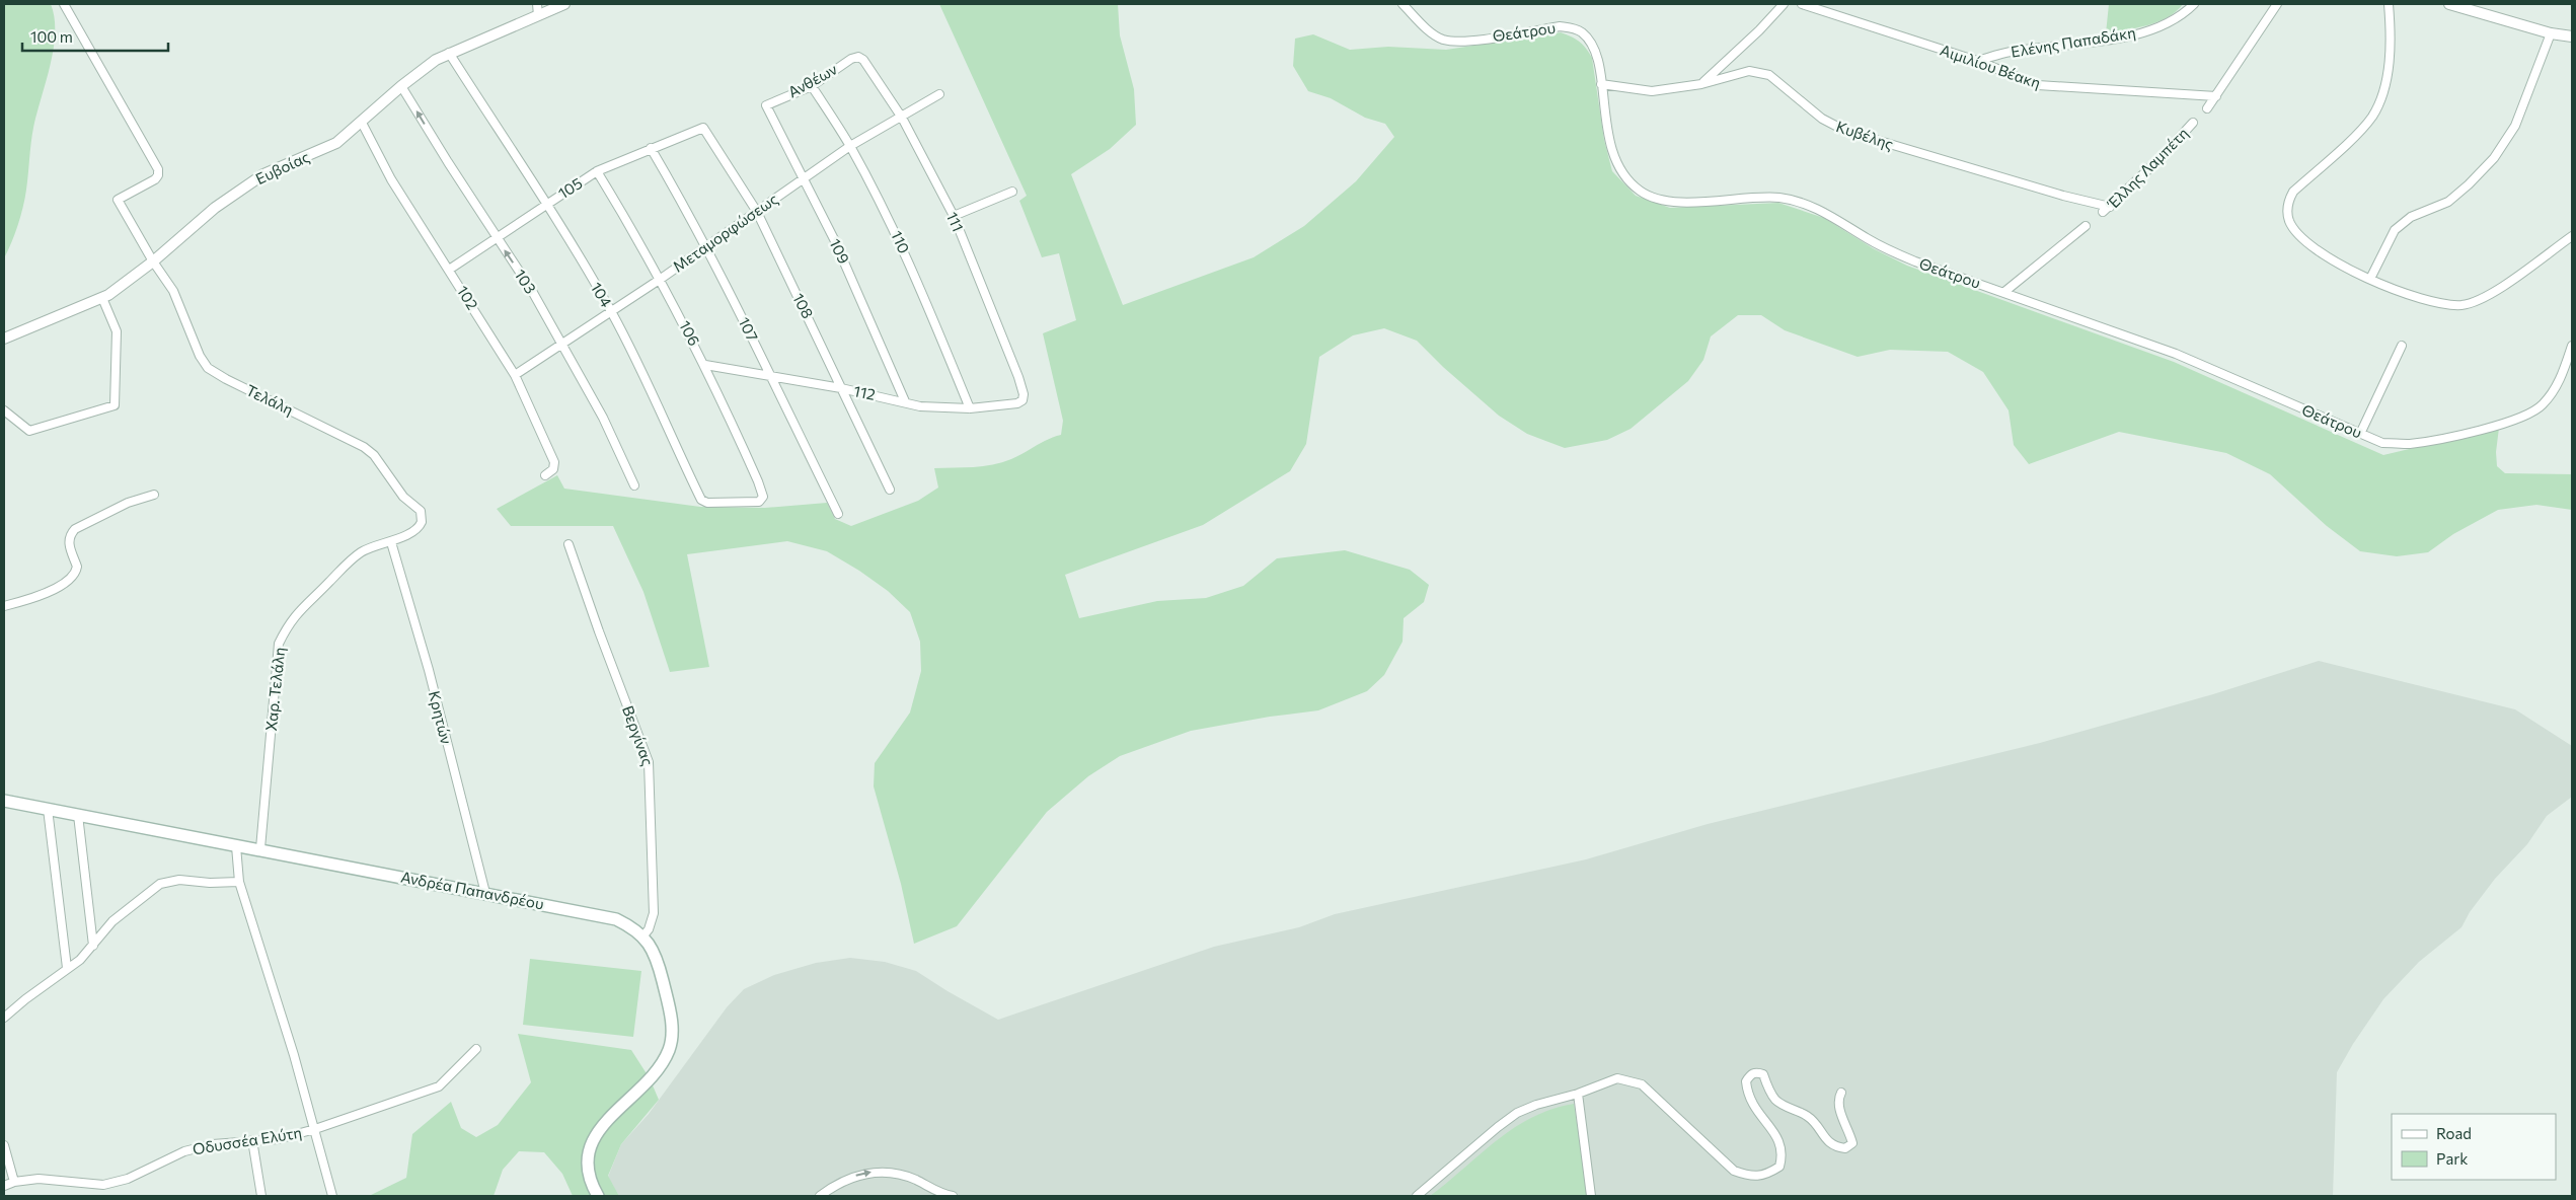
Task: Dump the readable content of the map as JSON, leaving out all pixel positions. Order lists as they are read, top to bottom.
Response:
{
  "streets": {
    "main road": ["Ανδρέα Παπανδρέου"],
    "street": [
      "Θεάτρου",
      "Ελένης Παπαδάκη",
      "Αιμιλίου Βέακη",
      "Ανθέων",
      "Κυβέλης",
      "Ευβοίας",
      "Έλλης Λαμπέτη",
      "105",
      "111",
      "Μεταμορφώσεως",
      "110",
      "109",
      "103",
      "104",
      "102",
      "108",
      "107",
      "106",
      "112",
      "Τελάλη",
      "Χαρ. Τελάλη",
      "Κρητών",
      "Βεργίνας",
      "Οδυσσέα Ελύτη"
    ]
  },
  "crossings": [
    ["Θεάτρου", "Κυβέλης"],
    ["Ελένης Παπαδάκη", "Αιμιλίου Βέακη"],
    ["Ανθέων", "111"],
    ["Ανθέων", "110"],
    ["Ανθέων", "109"],
    ["Κυβέλης", "Έλλης Λαμπέτη"],
    ["Ευβοίας", "103"],
    ["Ευβοίας", "104"],
    ["Ευβοίας", "102"],
    ["Ευβοίας", "Τελάλη"],
    ["105", "103"],
    ["105", "104"],
    ["105", "102"],
    ["105", "108"],
    ["105", "107"],
    ["105", "106"],
    ["111", "Μεταμορφώσεως"],
    ["111", "112"],
    ["Μεταμορφώσεως", "110"],
    ["Μεταμορφώσεως", "109"],
    ["Μεταμορφώσεως", "103"],
    ["Μεταμορφώσεως", "104"],
    ["Μεταμορφώσεως", "102"],
    ["Μεταμορφώσεως", "108"],
    ["Μεταμορφώσεως", "107"],
    ["Μεταμορφώσεως", "106"],
    ["110", "112"],
    ["109", "112"],
    ["104", "106"],
    ["108", "112"],
    ["107", "112"],
    ["106", "112"],
    ["Τελάλη", "Χαρ. Τελάλη"],
    ["Χαρ. Τελάλη", "Κρητών"],
    ["Χαρ. Τελάλη", "Ανδρέα Παπανδρέου"],
    ["Κρητών", "Ανδρέα Παπανδρέου"],
    ["Βεργίνας", "Ανδρέα Παπανδρέου"]
  ],
  "one_way": ["103"],
  "legend": ["Road", "Park"],
  "scale_bar": "100 m"
}
